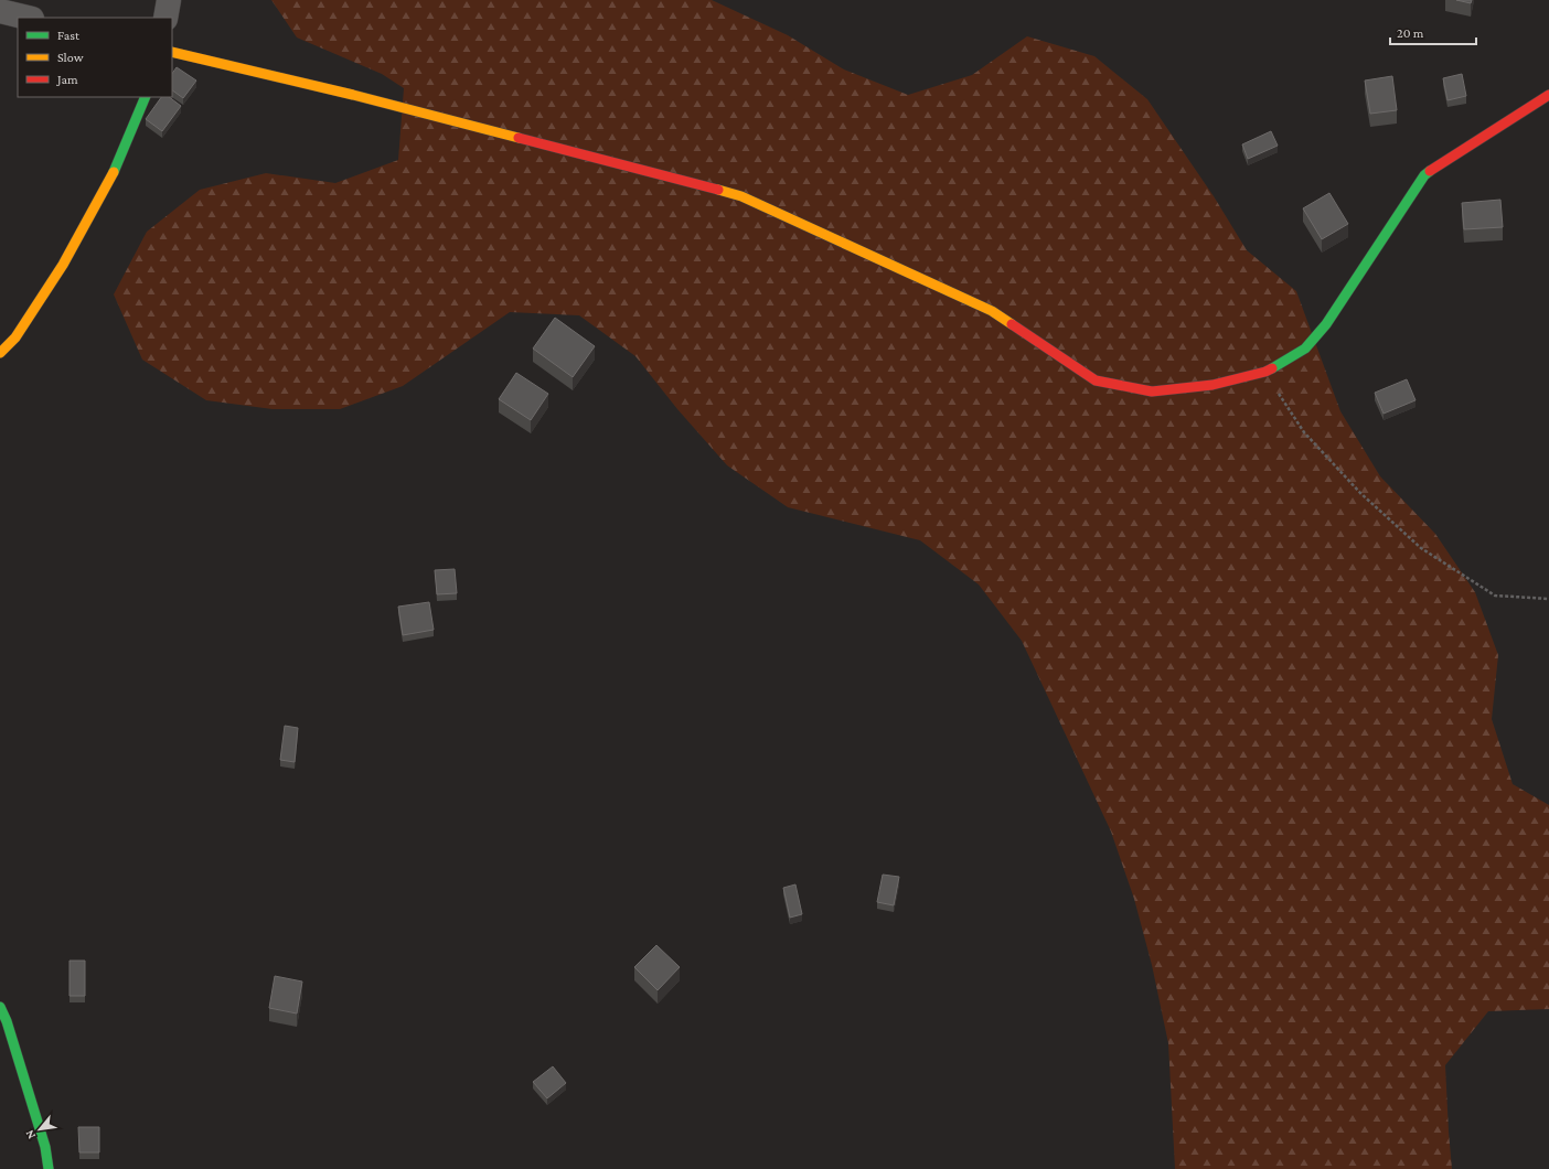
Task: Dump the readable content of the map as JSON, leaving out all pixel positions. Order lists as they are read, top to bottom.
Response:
{
  "legend": ["Fast", "Slow", "Jam"],
  "scale_bar": "20 m",
  "north": "bottom left"
}
